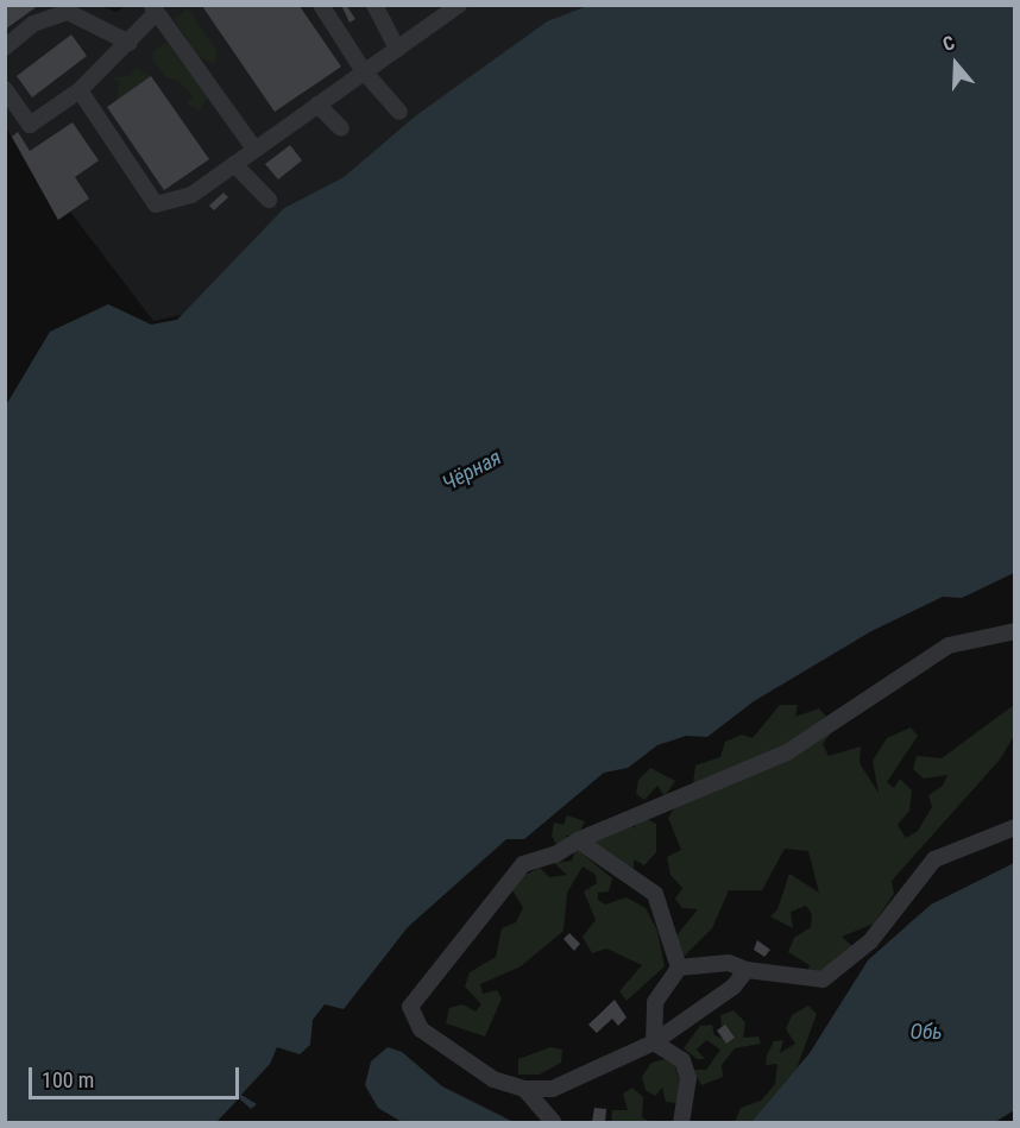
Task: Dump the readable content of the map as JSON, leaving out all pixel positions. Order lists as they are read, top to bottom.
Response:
{
  "water": ["Чёрная", "Обь"],
  "scale_bar": "100 m",
  "north": "top"
}
